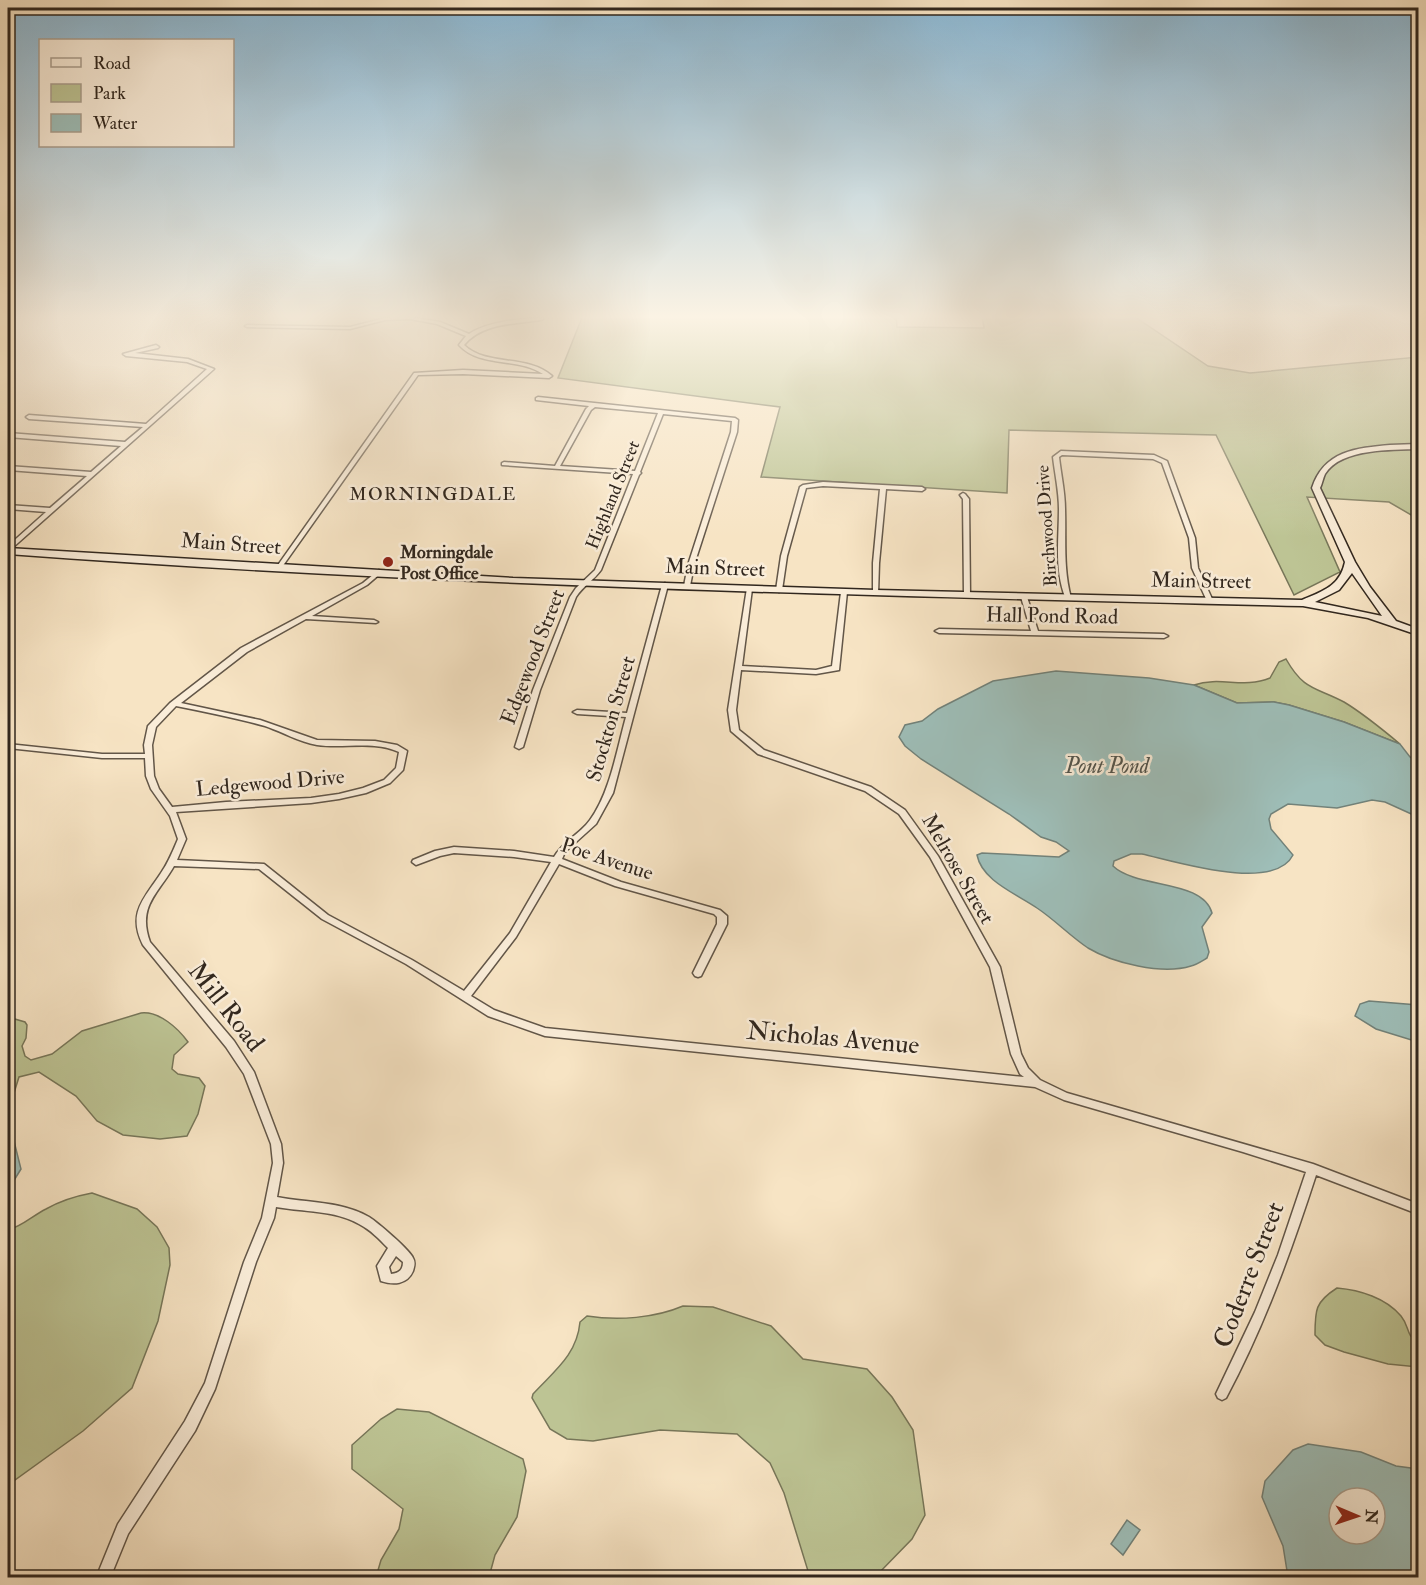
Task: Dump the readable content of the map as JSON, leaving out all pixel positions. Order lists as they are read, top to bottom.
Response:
{
  "streets": {
    "main road": ["Main Street"],
    "street": [
      "Highland Street",
      "Birchwood Drive",
      "Hall Pond Road",
      "Edgewood Street",
      "Stockton Street",
      "Ledgewood Drive",
      "Poe Avenue",
      "Melrose Street",
      "Mill Road",
      "Nicholas Avenue",
      "Coderre Street"
    ]
  },
  "crossings": [
    ["Highland Street", "Main Street"],
    ["Highland Street", "Edgewood Street"],
    ["Birchwood Drive", "Main Street"],
    ["Main Street", "Edgewood Street"],
    ["Main Street", "Stockton Street"],
    ["Main Street", "Melrose Street"],
    ["Main Street", "Mill Road"],
    ["Stockton Street", "Poe Avenue"],
    ["Stockton Street", "Nicholas Avenue"],
    ["Ledgewood Drive", "Mill Road"],
    ["Melrose Street", "Nicholas Avenue"],
    ["Mill Road", "Nicholas Avenue"],
    ["Nicholas Avenue", "Coderre Street"]
  ],
  "districts": ["MORNINGDALE"],
  "water": ["Pout Pond"],
  "places": ["Morningdale Post Office"],
  "legend": ["Road", "Park", "Water"],
  "north": "right"
}
